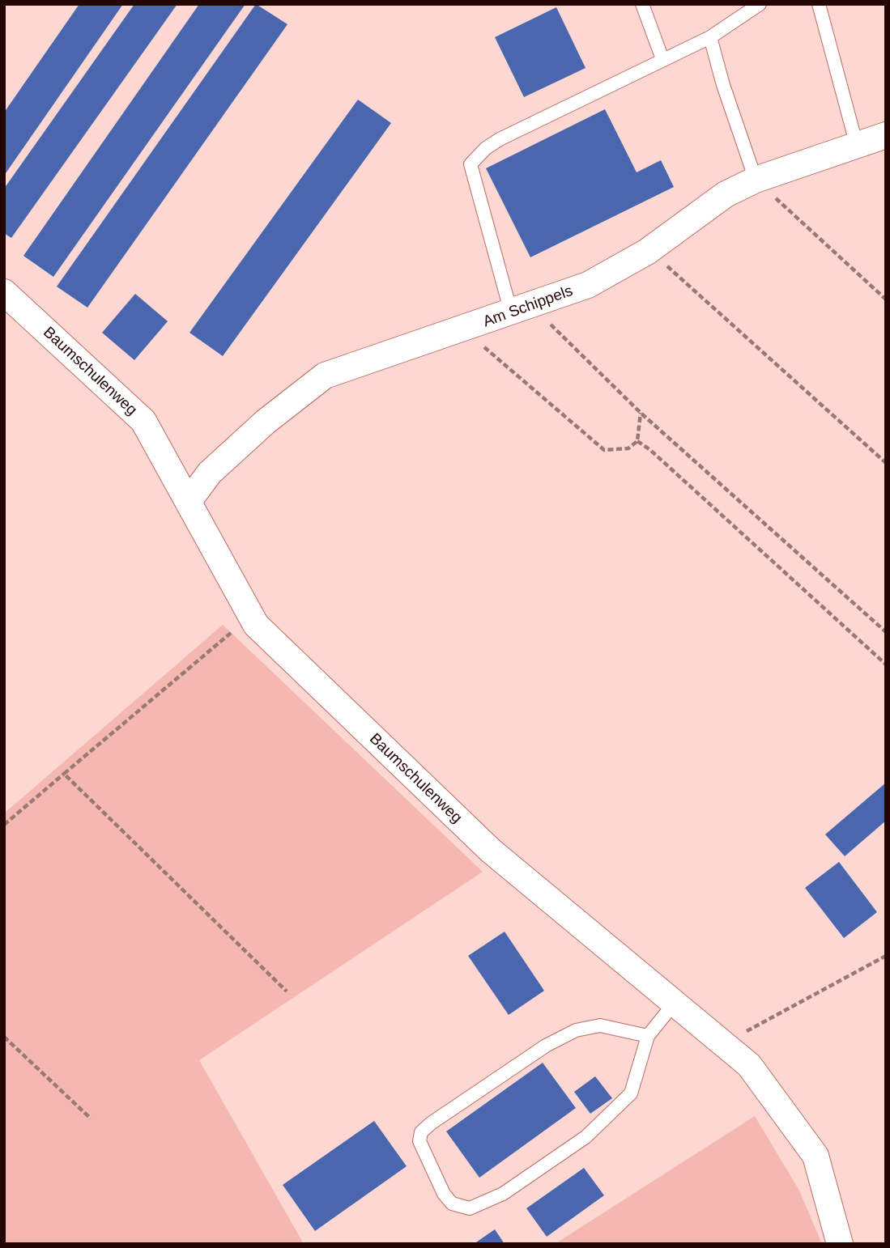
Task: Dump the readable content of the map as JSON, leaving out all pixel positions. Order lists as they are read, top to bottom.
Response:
{
  "streets": {
    "street": ["Am Schippels", "Baumschulenweg"]
  },
  "crossings": [
    ["Am Schippels", "Baumschulenweg"]
  ]
}
